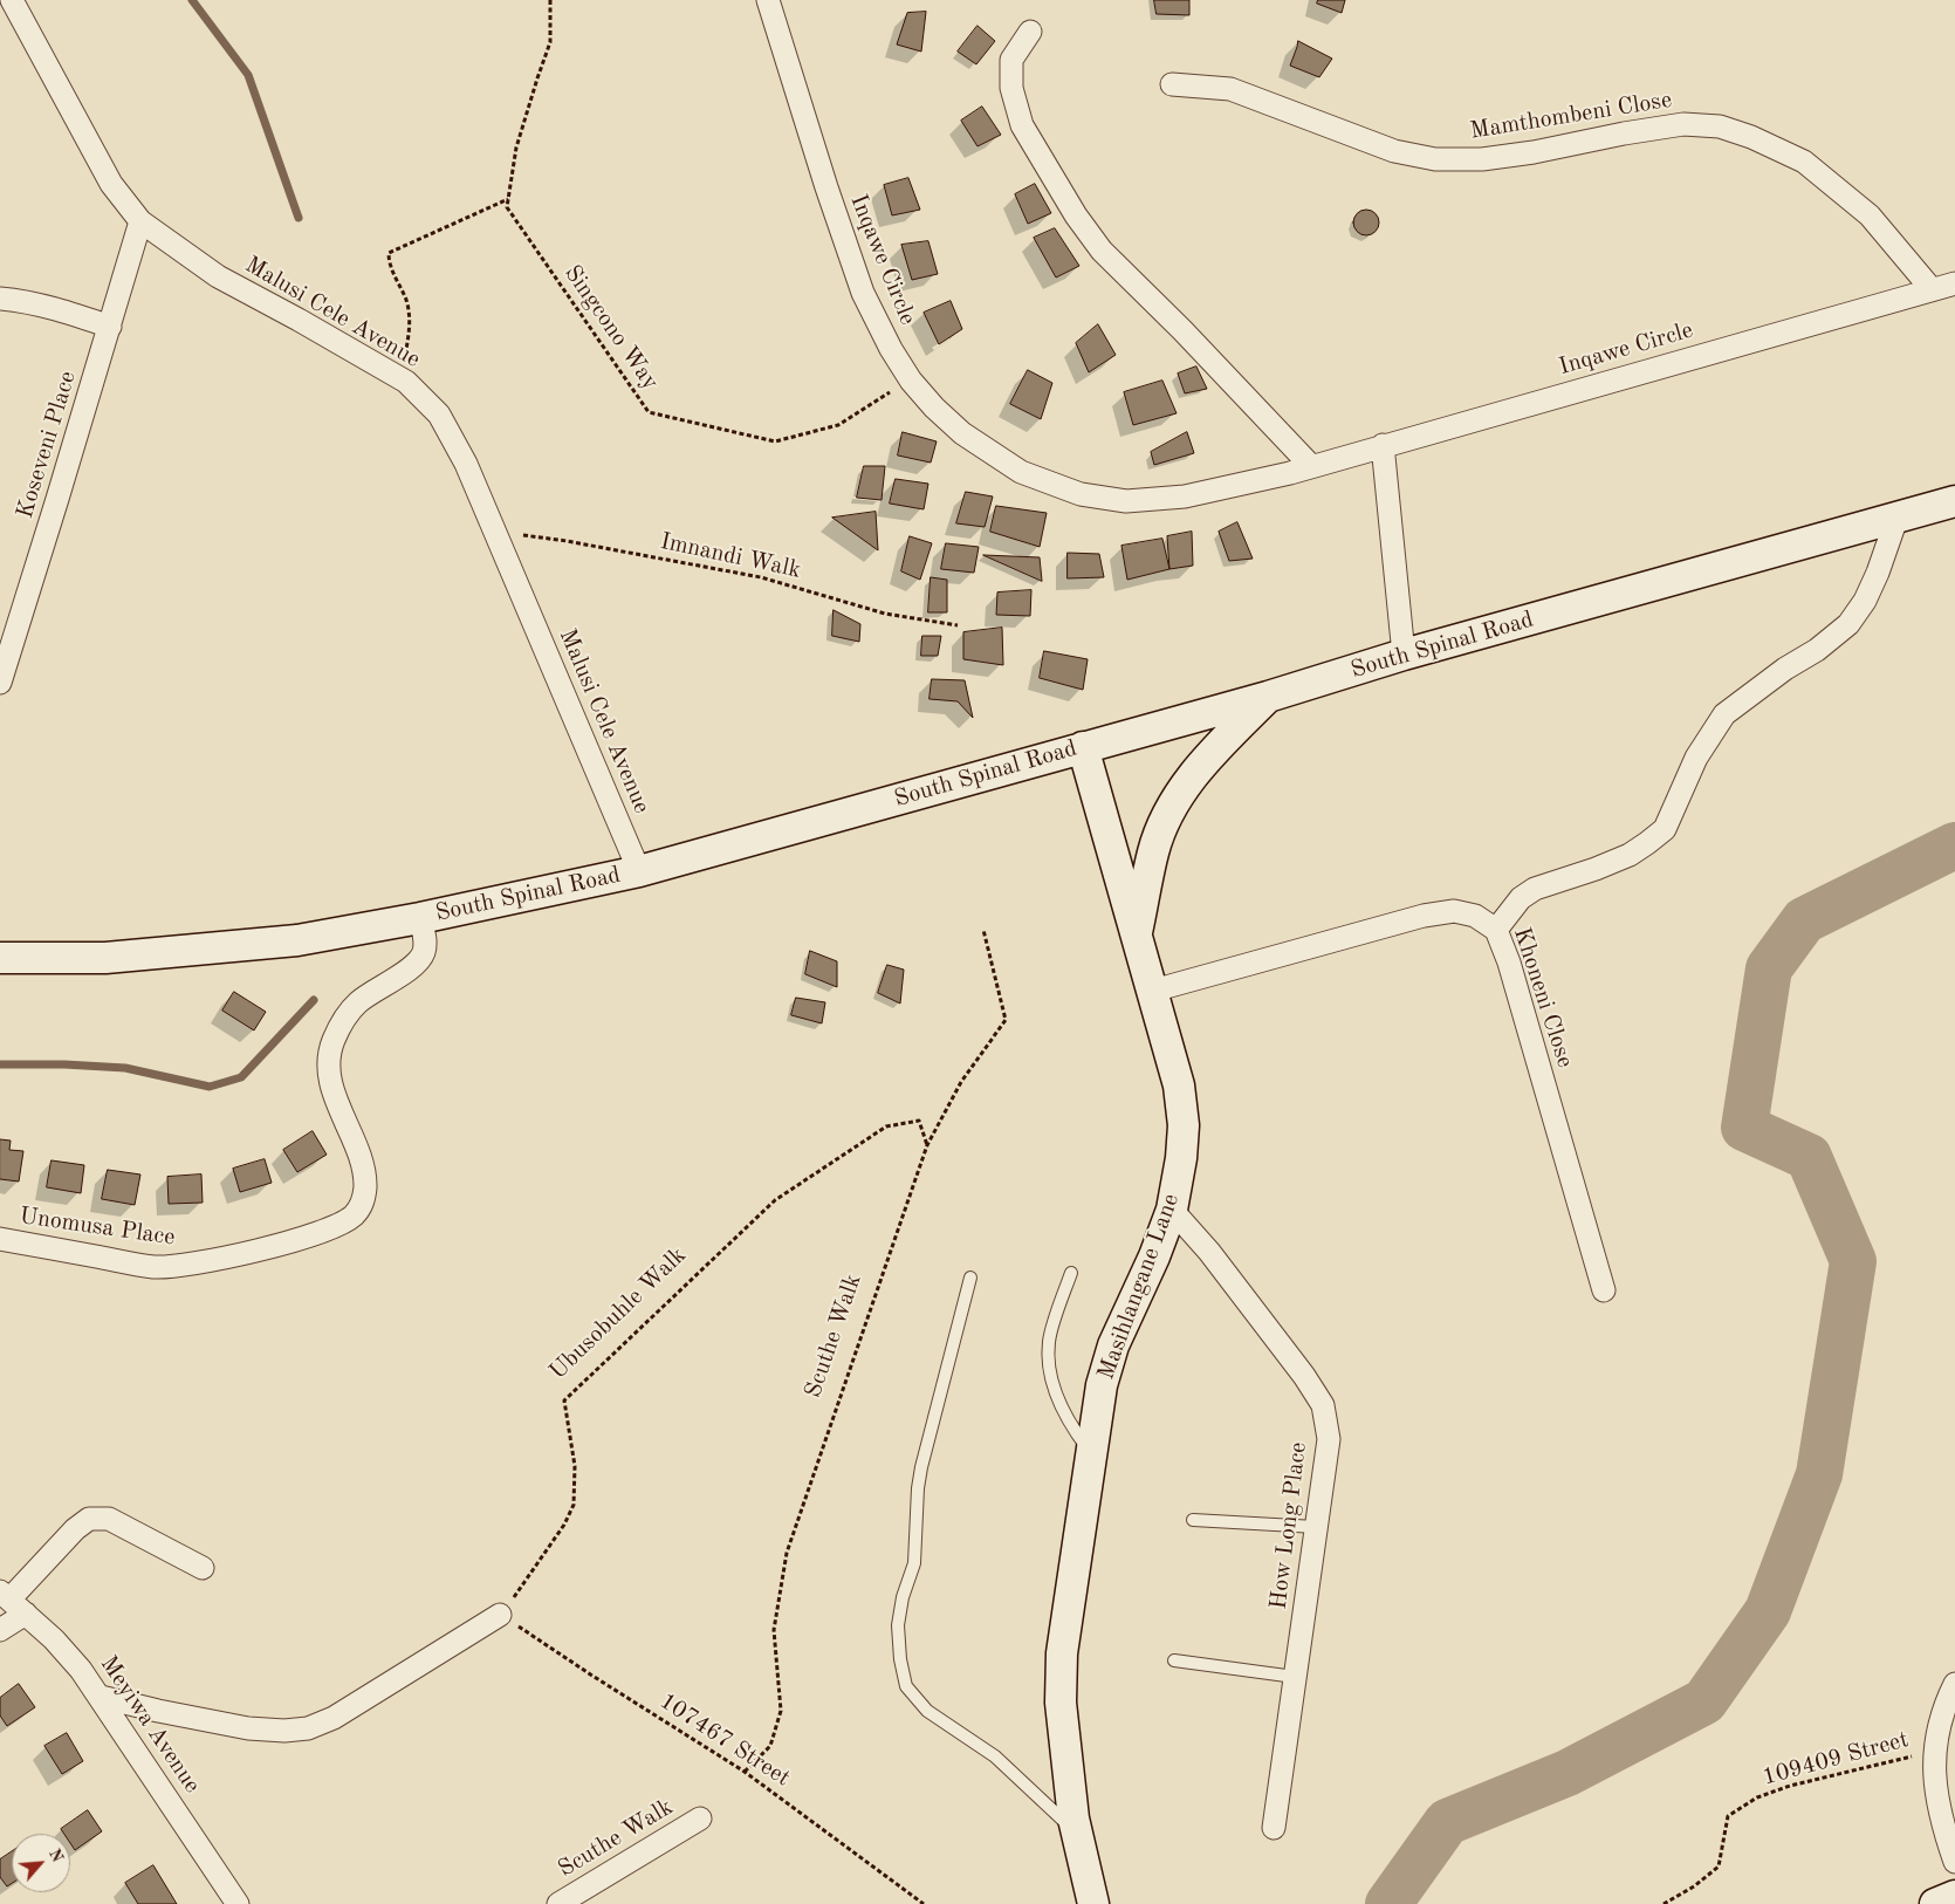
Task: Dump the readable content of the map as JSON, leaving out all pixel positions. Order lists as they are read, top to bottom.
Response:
{
  "streets": {
    "street": [
      "Mamthombeni Close",
      "Inqawe Circle",
      "Malusi Cele Avenue",
      "Koseveni Place",
      "South Spinal Road",
      "Khoneni Close",
      "Unomusa Place",
      "Masihlangane Lane",
      "Scuthe Walk",
      "How Long Place",
      "Meyiwa Avenue"
    ],
    "path": [
      "Singcono Way",
      "Imnandi Walk",
      "Ubusobuhle Walk",
      "107467 Street",
      "109409 Street"
    ]
  },
  "crossings": [
    ["Mamthombeni Close", "Inqawe Circle"],
    ["Inqawe Circle", "Singcono Way"],
    ["Malusi Cele Avenue", "Koseveni Place"],
    ["Malusi Cele Avenue", "Imnandi Walk"],
    ["Malusi Cele Avenue", "South Spinal Road"],
    ["South Spinal Road", "Unomusa Place"],
    ["South Spinal Road", "Masihlangane Lane"],
    ["Khoneni Close", "Masihlangane Lane"],
    ["Masihlangane Lane", "How Long Place"],
    ["Ubusobuhle Walk", "Scuthe Walk"],
    ["Ubusobuhle Walk", "107467 Street"],
    ["Scuthe Walk", "107467 Street"]
  ],
  "north": "top right"
}
